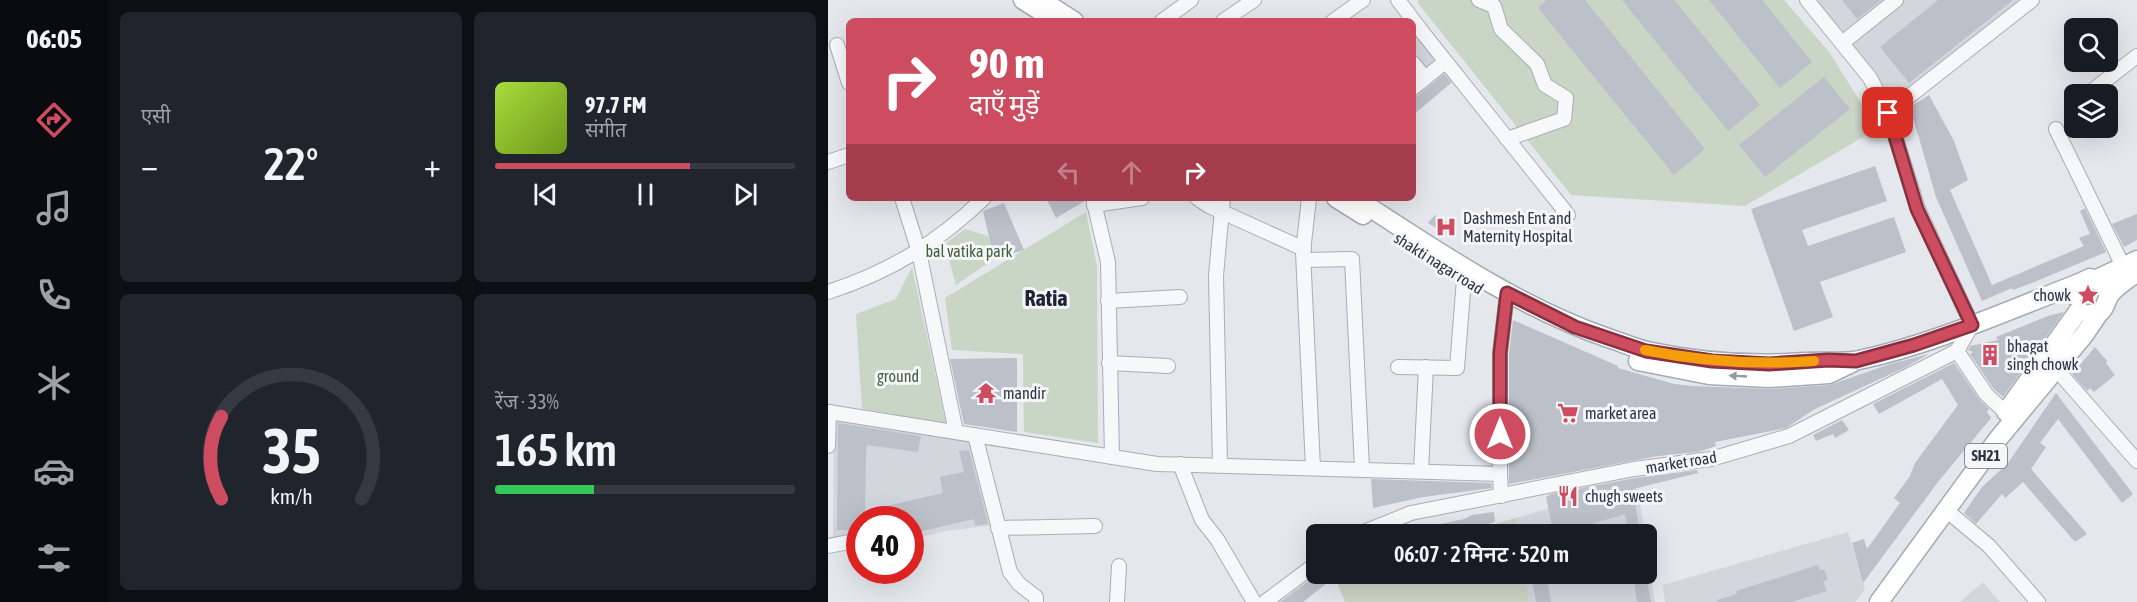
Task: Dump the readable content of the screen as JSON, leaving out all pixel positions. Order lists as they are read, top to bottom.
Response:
{
  "streets": {
    "main road": ["shakti nagar road", "SH21"],
    "street": ["market road"]
  },
  "crossings": [
    ["shakti nagar road", "SH21"]
  ],
  "districts": ["Ratia"],
  "parks": ["bal vatika park", "ground"],
  "places": {
    "hospital": ["Dashmesh Ent and Maternity Hospital"],
    "place": ["chowk"],
    "building": ["bhagat singh chowk"],
    "temple": ["mandir"],
    "supermarket": ["market area"],
    "restaurant": ["chugh sweets"]
  },
  "page": {
    "tabs": "06:05",
    "tile": [
      "एसी",
      ["रेंज · 33%", "165 km"]
    ],
    "turn": ["90 m", "दाएँ मुड़ें"],
    "song": ["97.7 FM", "संगीत"],
    "heat": ["−", "22°", "+"],
    "limit": "40",
    "trip": "06:07 · 2 मिनट · 520 m",
    "gauge": ["35", "km/h"]
  }
}
